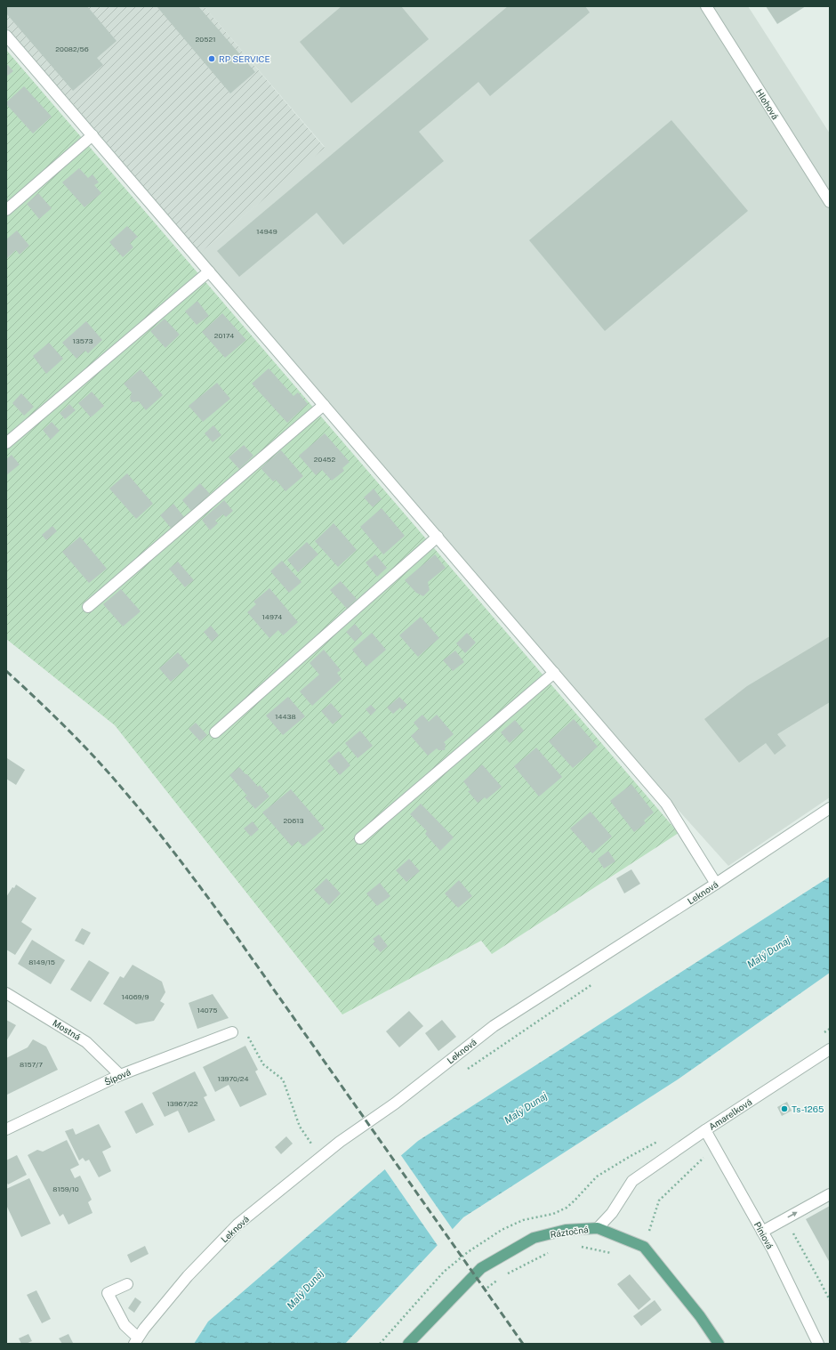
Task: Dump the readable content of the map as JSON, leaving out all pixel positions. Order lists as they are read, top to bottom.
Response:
{
  "streets": {
    "main road": ["Ráztočná"],
    "street": [
      "Hlohová",
      "Leknová",
      "Mostná",
      "Šípová",
      "Amarelková",
      "Píniová"
    ]
  },
  "crossings": [
    ["Mostná", "Šípová"],
    ["Amarelková", "Ráztočná"],
    ["Amarelková", "Píniová"]
  ],
  "water": ["Malý Dunaj"],
  "places": ["RP SERVICE", "Ts-1265"],
  "house_numbers": [
    "20521",
    "20082/56",
    "14949",
    "20174",
    "13573",
    "20452",
    "14974",
    "14438",
    "20613",
    "8149/15",
    "14069/9",
    "14075",
    "8157/7",
    "13970/24",
    "13967/22",
    "8159/10"
  ]
}
